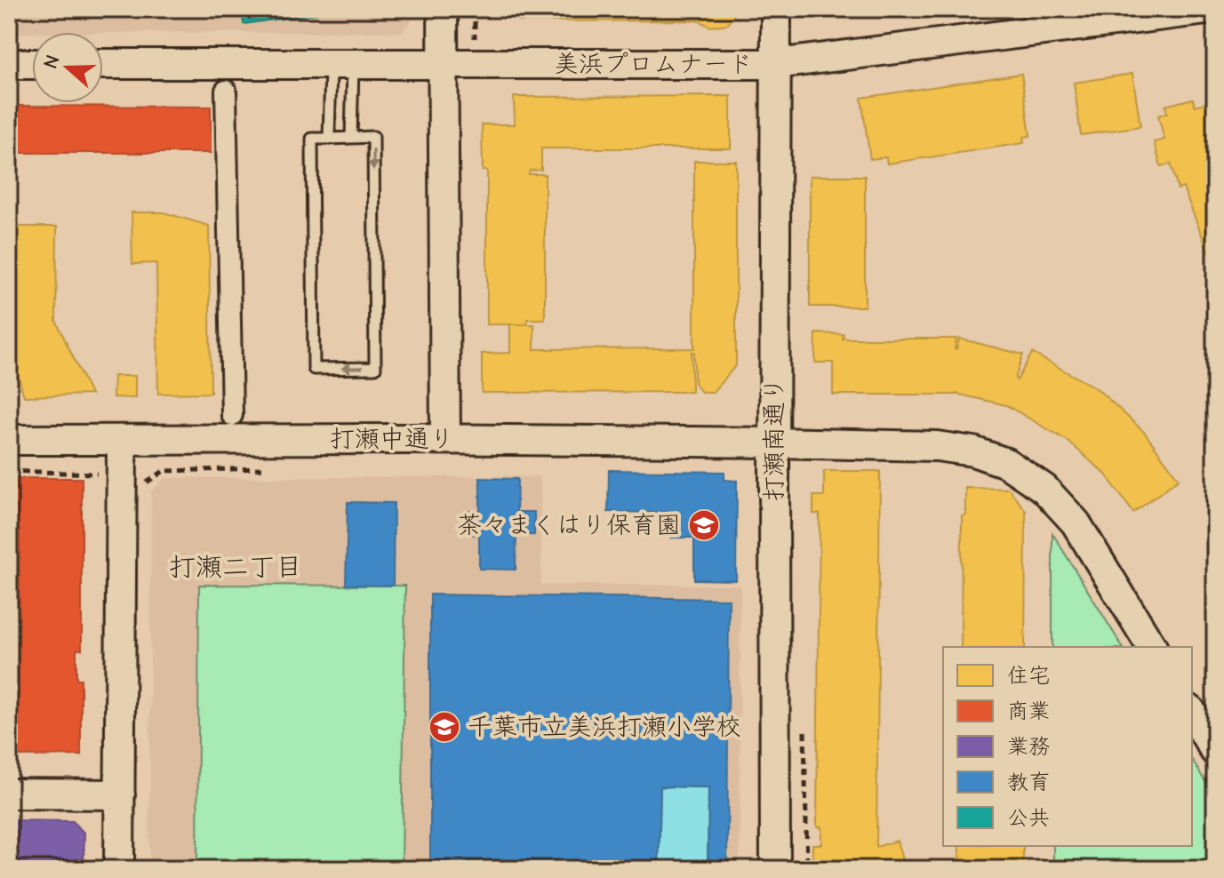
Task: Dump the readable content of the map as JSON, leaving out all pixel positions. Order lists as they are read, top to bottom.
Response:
{
  "streets": {
    "street": ["美浜プロムナード", "打瀬中通り", "打瀬南通り"]
  },
  "crossings": [
    ["美浜プロムナード", "打瀬南通り"],
    ["打瀬中通り", "打瀬南通り"]
  ],
  "districts": ["打瀬二丁目"],
  "places": {
    "school or university": ["茶々まくはり保育園", "千葉市立美浜打瀬小学校"]
  },
  "legend": [
    "住宅",
    "商業",
    "業務",
    "教育",
    "公共"
  ],
  "north": "left"
}
